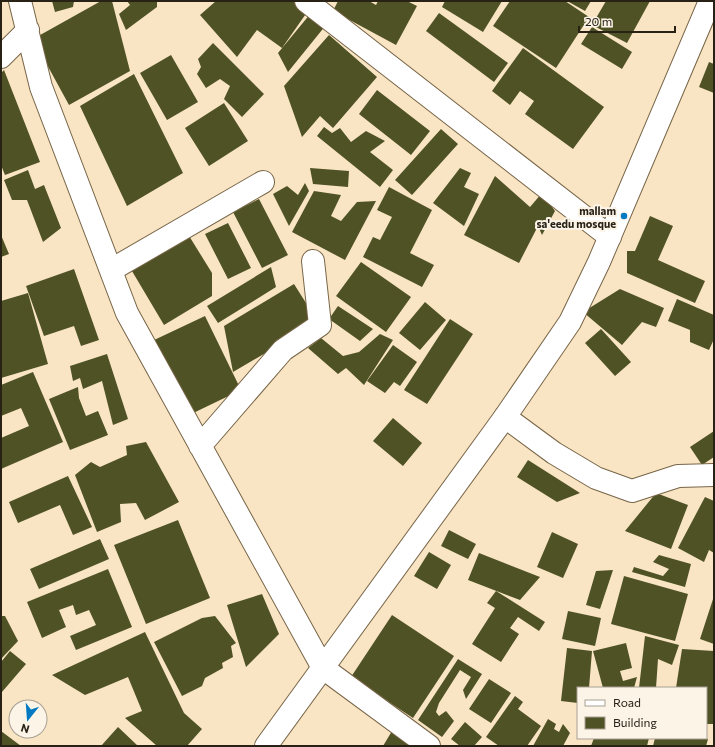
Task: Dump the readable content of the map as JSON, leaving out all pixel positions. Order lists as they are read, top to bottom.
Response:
{
  "places": ["mallam sa'eedu mosque"],
  "legend": ["Road", "Building"],
  "scale_bar": "20 m",
  "north": "bottom"
}
